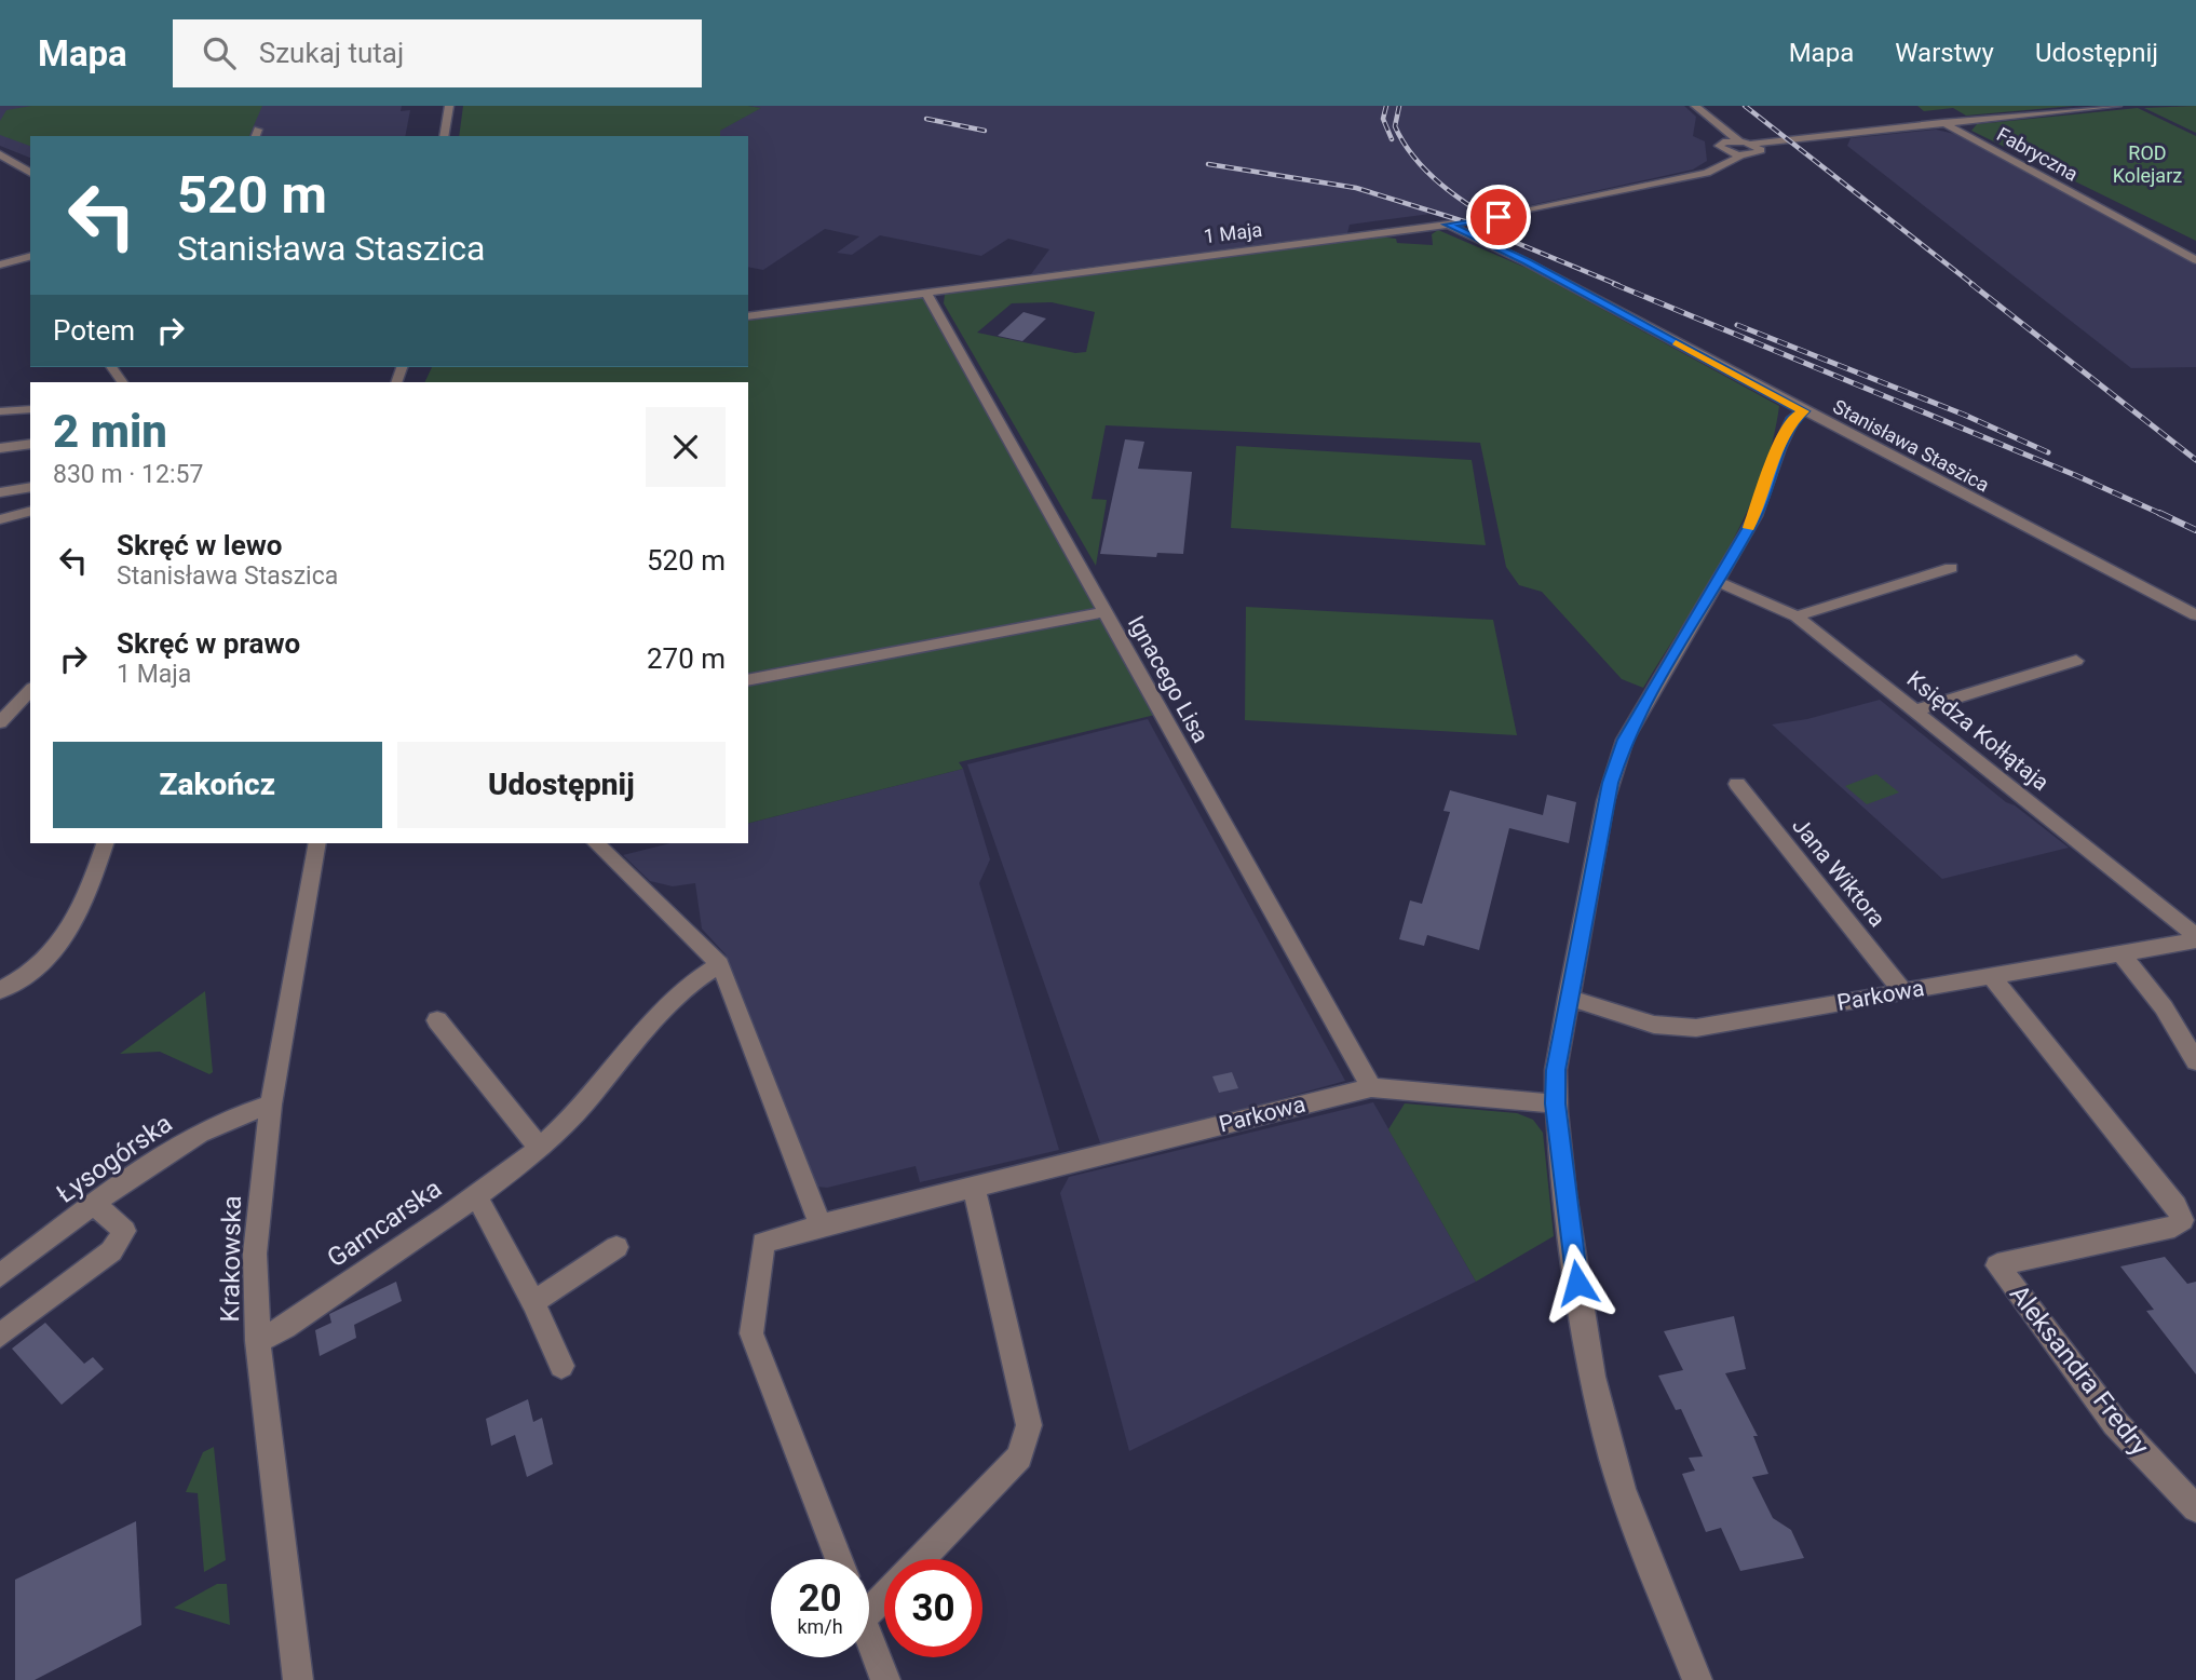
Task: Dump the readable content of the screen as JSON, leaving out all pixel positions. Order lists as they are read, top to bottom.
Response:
{
  "streets": {
    "street": [
      "Fabryczna",
      "1 Maja",
      "Stanisława Staszica",
      "Ignacego Lisa",
      "Księdza Kołłątaja",
      "Jana Wiktora",
      "Parkowa",
      "Łysogórska",
      "Garncarska",
      "Krakowska",
      "Aleksandra Fredry"
    ]
  },
  "crossings": [
    ["1 Maja", "Stanisława Staszica"],
    ["1 Maja", "Ignacego Lisa"],
    ["Ignacego Lisa", "Parkowa"],
    ["Księdza Kołłątaja", "Parkowa"],
    ["Jana Wiktora", "Parkowa"],
    ["Parkowa", "Aleksandra Fredry"],
    ["Łysogórska", "Krakowska"],
    ["Garncarska", "Krakowska"]
  ],
  "parks": ["ROD Kolejarz"],
  "page": {
    "header": "Mapa",
    "search": "Szukaj tutaj",
    "nav": ["Mapa", "Warstwy", "Udostępnij"],
    "turn": ["520 m", "Stanisława Staszica"],
    "then": "Potem",
    "heading": ["2 min", "830 m · 12:57"],
    "list": [
      {
        "name": "Skręć w lewo",
        "note": "Stanisława Staszica",
        "value": "520 m"
      },
      {
        "name": "Skręć w prawo",
        "note": "1 Maja",
        "value": "270 m"
      }
    ],
    "buttons": ["Zakończ", "Udostępnij"],
    "speed": "20 km/h",
    "limit": "30"
  }
}
